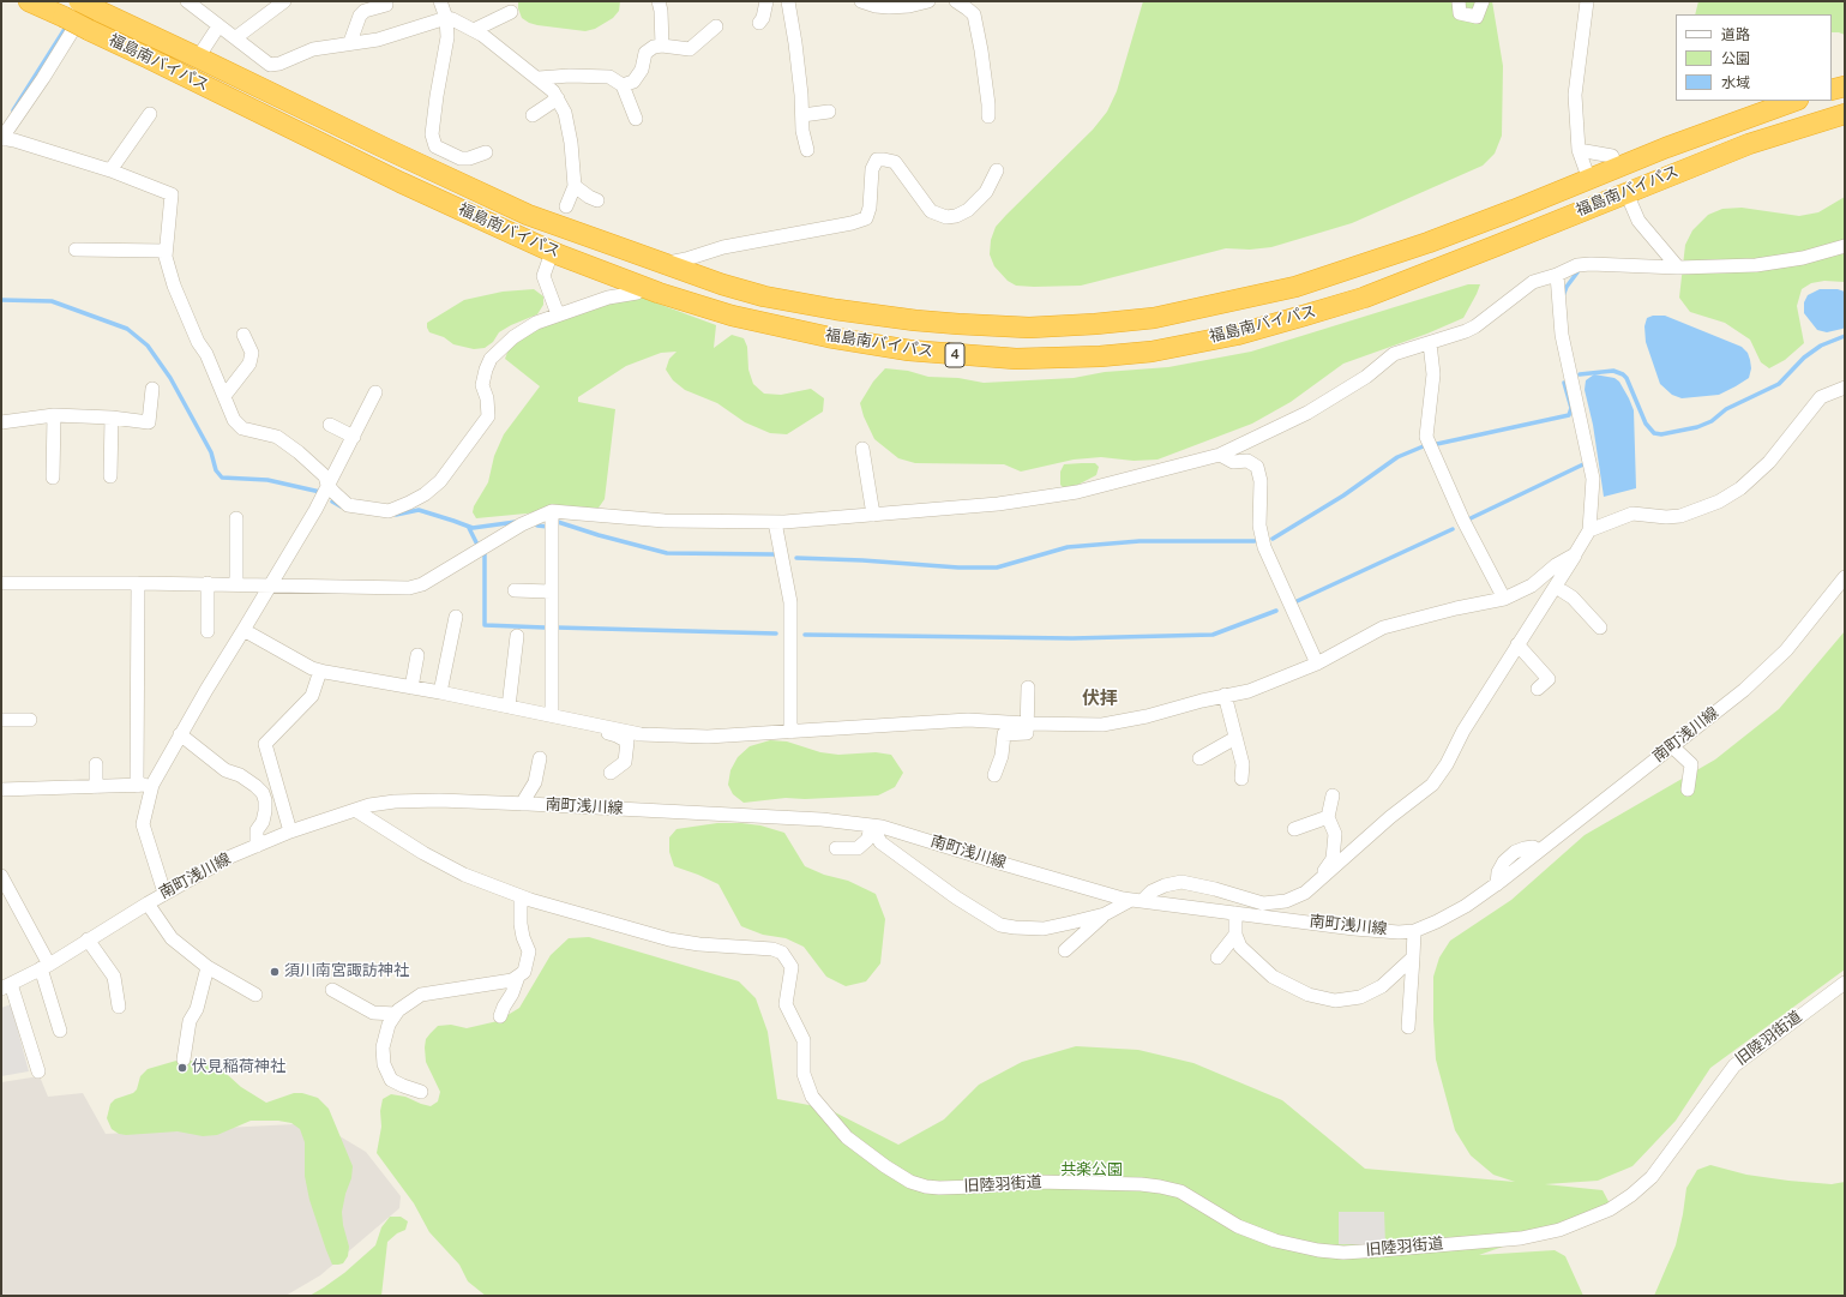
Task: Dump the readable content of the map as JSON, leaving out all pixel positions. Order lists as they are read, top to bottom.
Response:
{
  "streets": {
    "highway": ["福島南バイパス", "4"],
    "street": ["南町浅川線", "旧陸羽街道"]
  },
  "crossings": [
    ["南町浅川線", "旧陸羽街道"]
  ],
  "districts": ["伏拝"],
  "parks": ["共楽公園"],
  "places": ["須川南宮諏訪神社", "伏見稲荷神社"],
  "legend": ["道路", "公園", "水域"]
}
